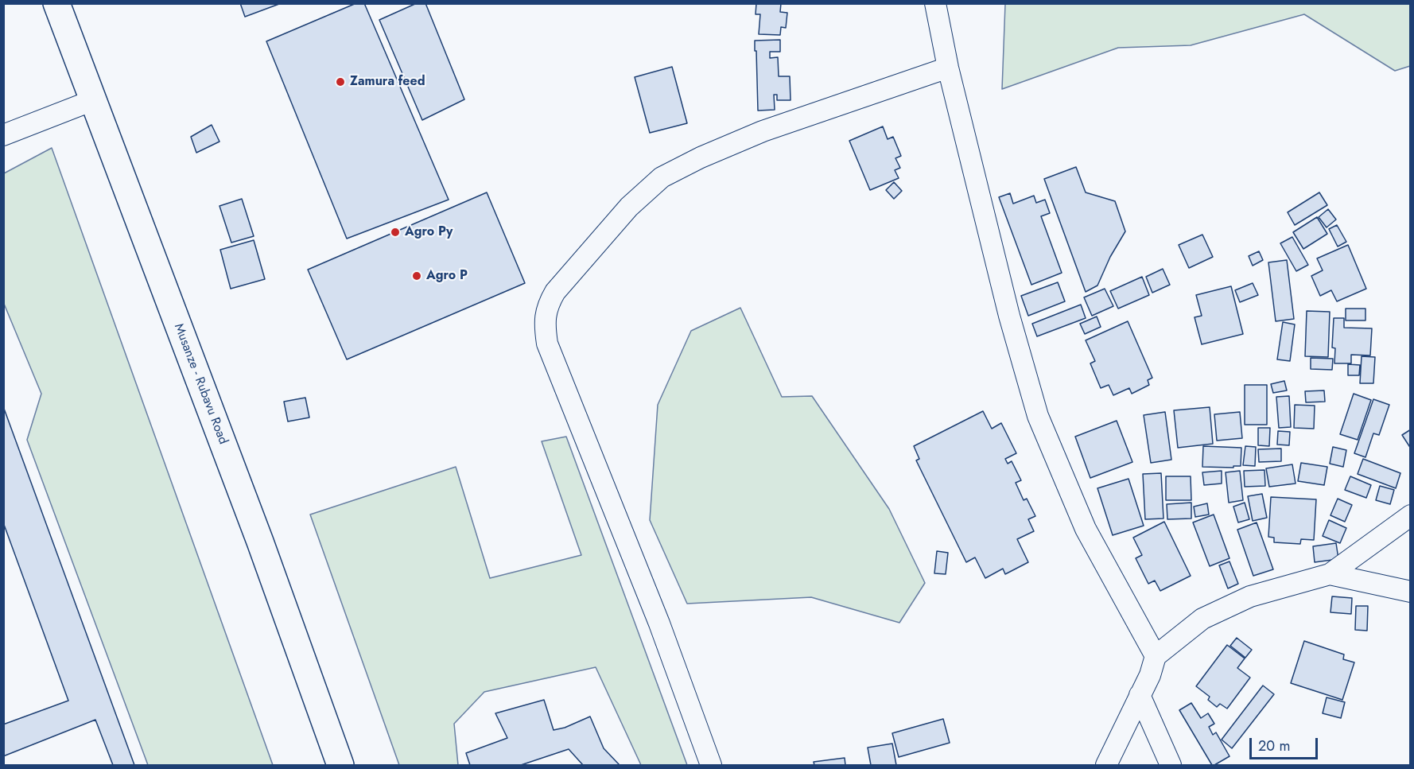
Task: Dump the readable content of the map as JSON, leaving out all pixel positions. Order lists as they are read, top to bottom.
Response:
{
  "streets": {
    "highway": ["Musanze - Rubavu Road"]
  },
  "places": ["Zamura feed", "Agro Py", "Agro P"],
  "scale_bar": "20 m"
}
